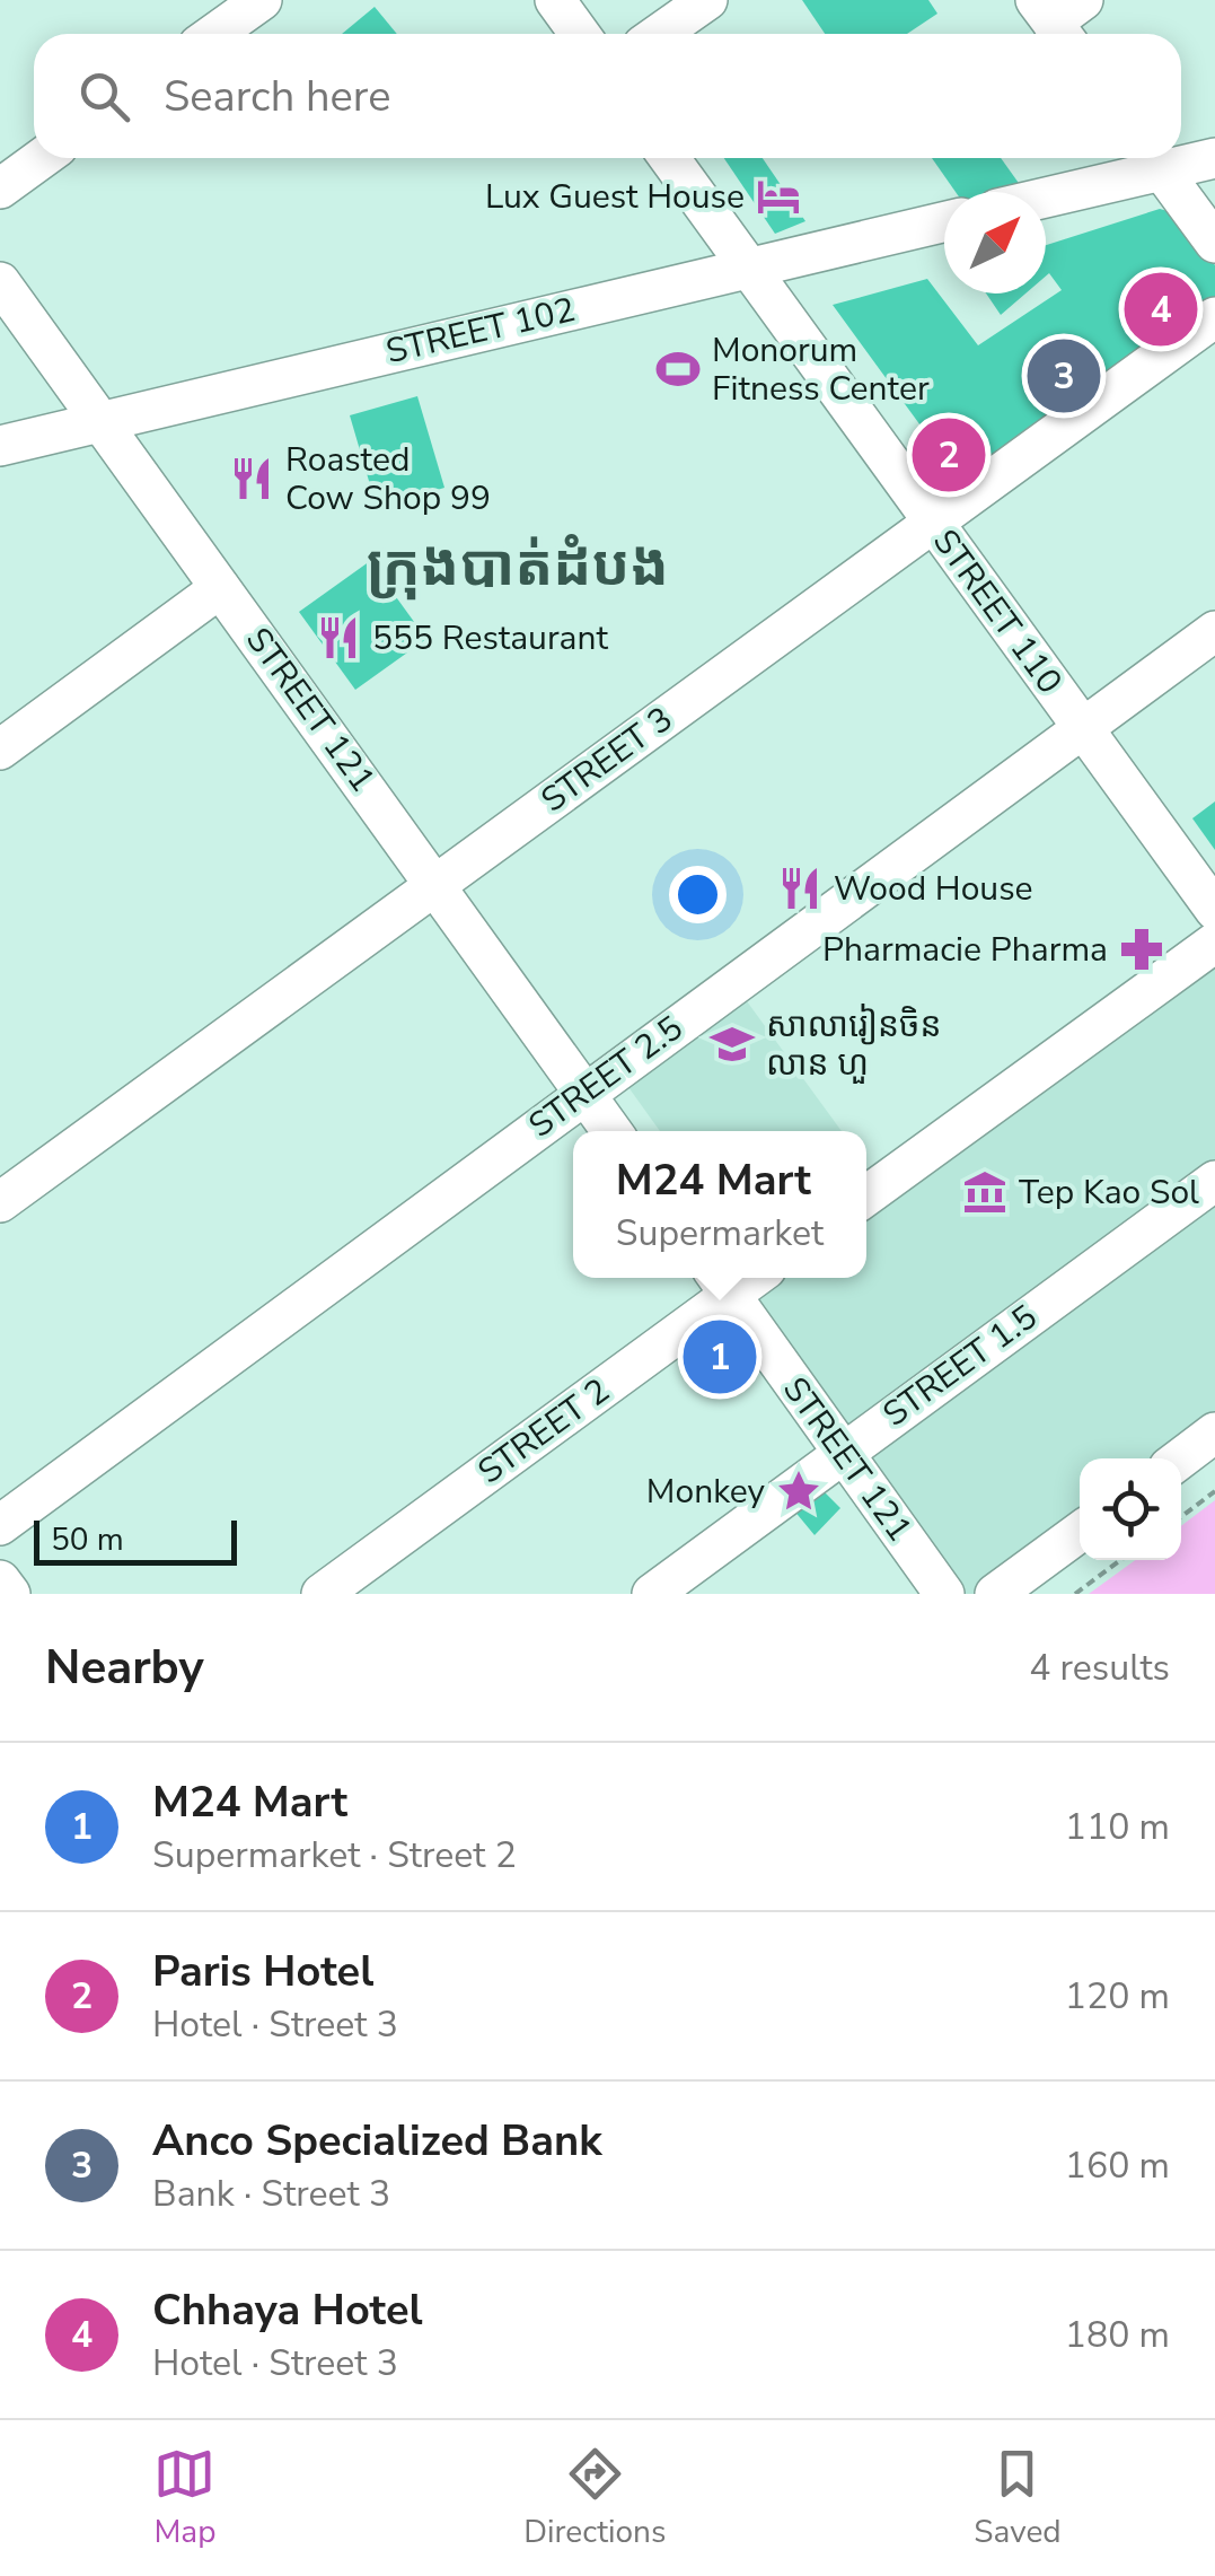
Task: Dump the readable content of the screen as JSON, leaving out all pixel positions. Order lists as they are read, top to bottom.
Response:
{
  "streets": {
    "street": [
      "STREET 102",
      "STREET 110",
      "STREET 121",
      "STREET 3",
      "STREET 2.5",
      "STREET 1.5",
      "STREET 2"
    ]
  },
  "crossings": [
    ["STREET 102", "STREET 110"],
    ["STREET 102", "STREET 121"],
    ["STREET 110", "STREET 3"],
    ["STREET 110", "STREET 2.5"],
    ["STREET 121", "STREET 3"],
    ["STREET 121", "STREET 2.5"],
    ["STREET 121", "STREET 1.5"],
    ["STREET 121", "STREET 2"]
  ],
  "districts": ["ក្រុងបាត់ដំបង"],
  "places": {
    "hotel": ["Lux Guest House"],
    "sports": ["Monorum Fitness Center"],
    "restaurant": ["Roasted Cow Shop 99", "555 Restaurant", "Wood House"],
    "pharmacy": ["Pharmacie Pharma"],
    "school or university": ["សាលារៀនចិន លាន ហួ"],
    "museum": ["Tep Kao Sol"],
    "place": ["Monkey"]
  },
  "scale_bar": "50 m",
  "north": "top right",
  "page": {
    "search": "Search here",
    "pins": [
      "4",
      "3",
      "2",
      "1"
    ],
    "popup": ["M24 Mart", "Supermarket"],
    "scale": "50 m",
    "heading": ["Nearby", "4 results"],
    "list": [
      {
        "mark": "1",
        "name": "M24 Mart",
        "note": "Supermarket · Street 2",
        "value": "110 m"
      },
      {
        "mark": "2",
        "name": "Paris Hotel",
        "note": "Hotel · Street 3",
        "value": "120 m"
      },
      {
        "mark": "3",
        "name": "Anco Specialized Bank",
        "note": "Bank · Street 3",
        "value": "160 m"
      },
      {
        "mark": "4",
        "name": "Chhaya Hotel",
        "note": "Hotel · Street 3",
        "value": "180 m"
      }
    ],
    "nav": ["Map", "Directions", "Saved"]
  }
}
